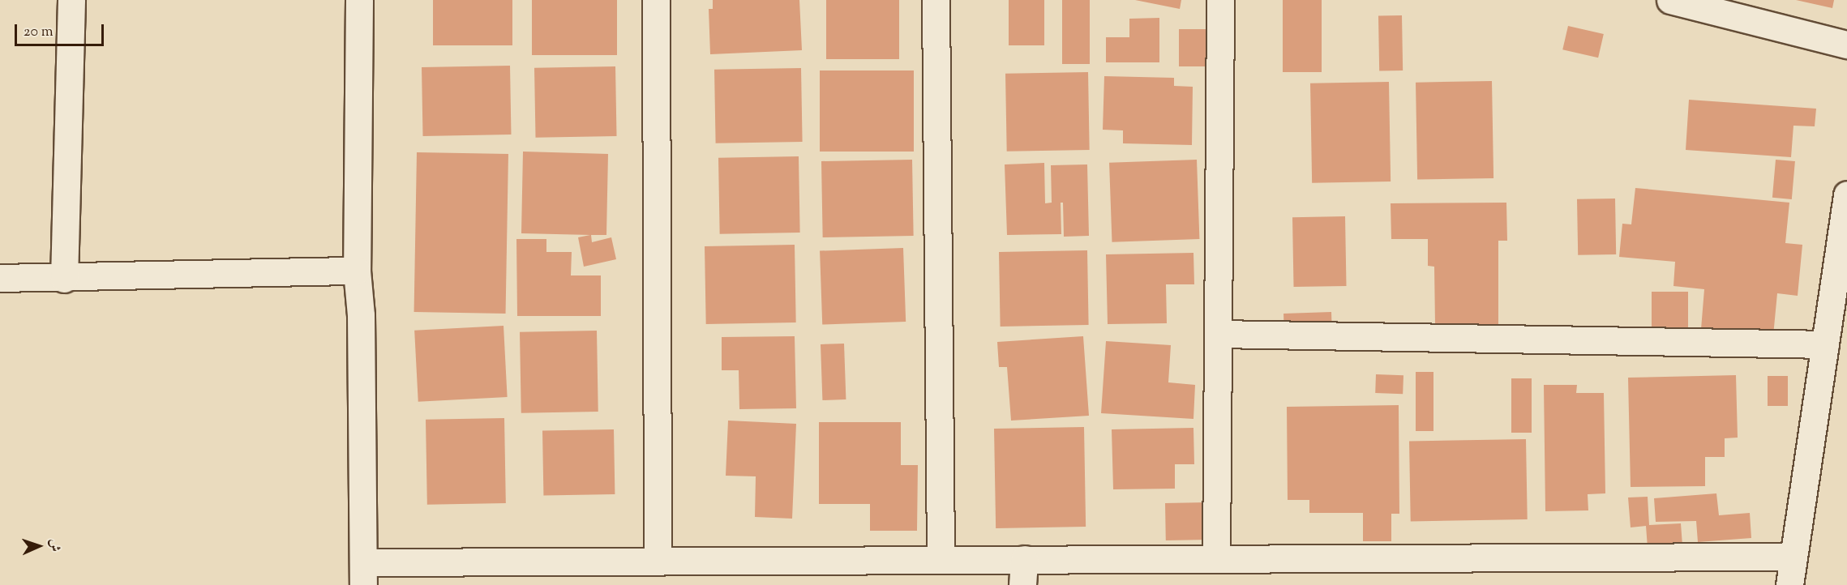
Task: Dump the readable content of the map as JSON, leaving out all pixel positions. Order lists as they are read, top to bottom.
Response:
{
  "scale_bar": "20 m",
  "north": "right"
}
